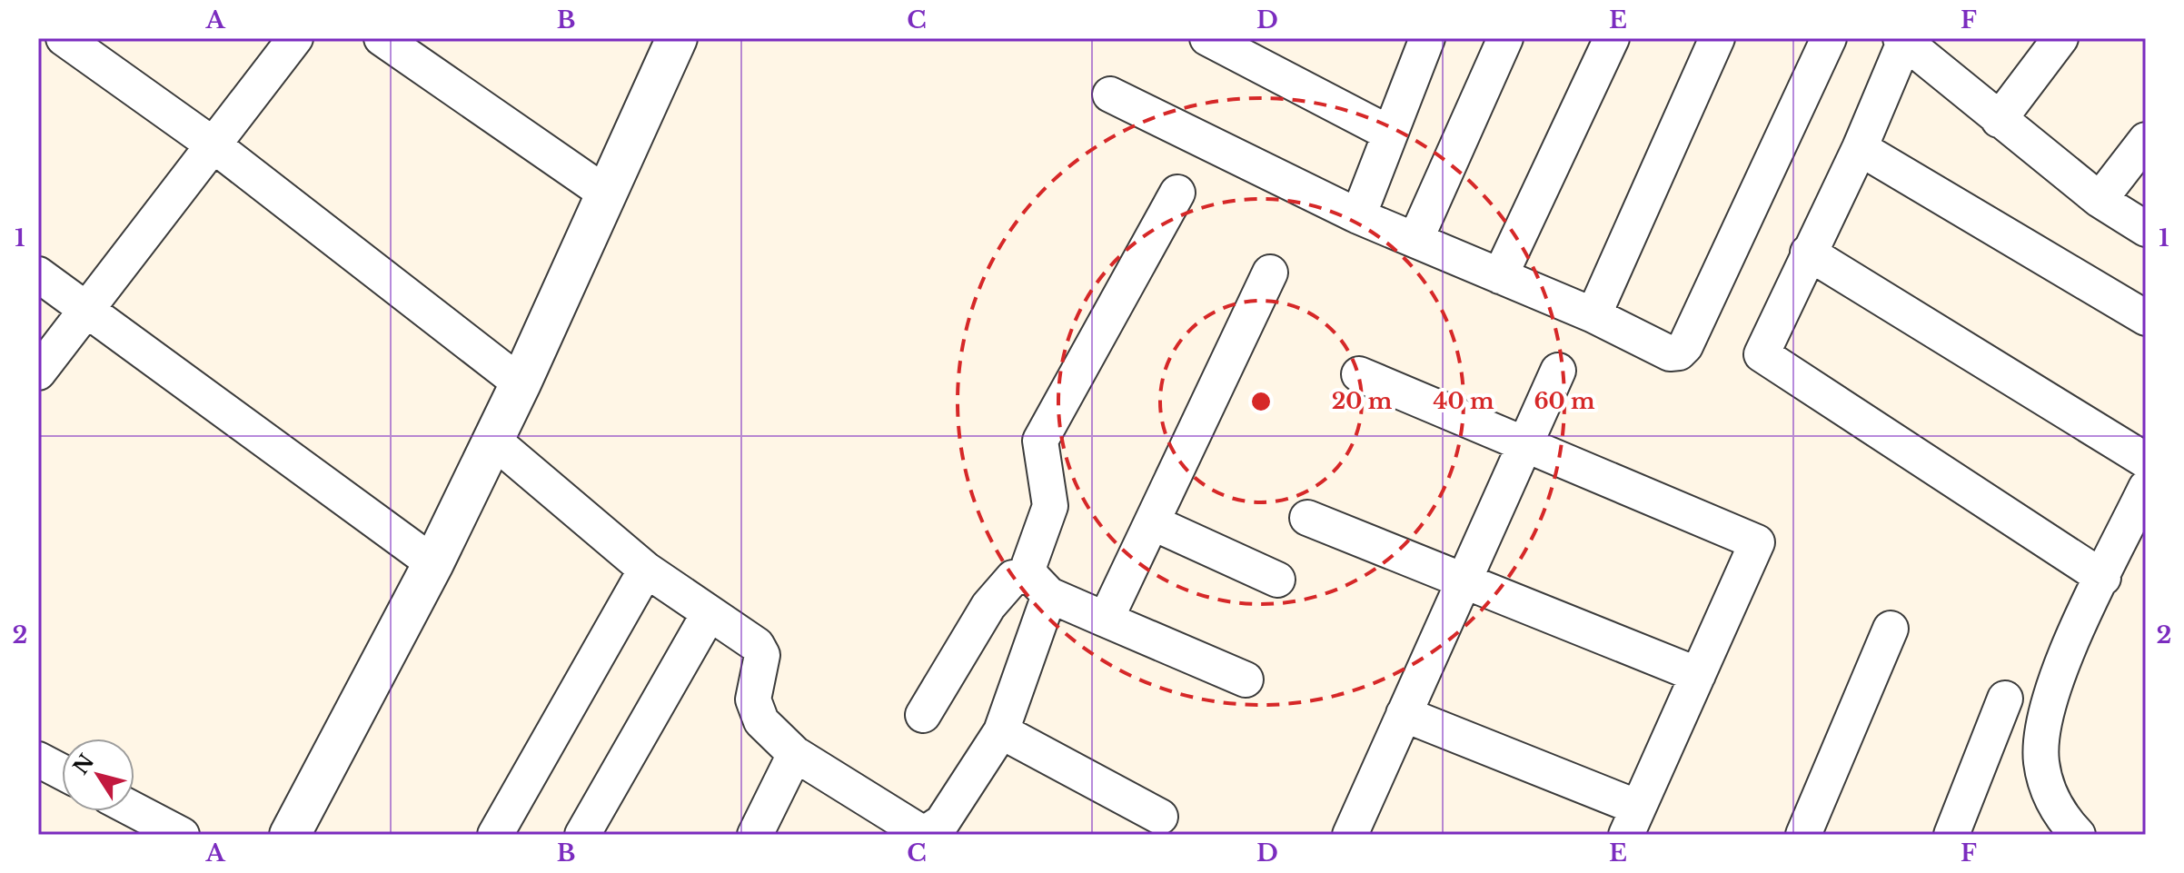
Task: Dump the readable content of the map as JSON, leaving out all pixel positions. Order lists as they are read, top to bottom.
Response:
{
  "north": "top left",
  "grid": {
    "columns": [
      "A",
      "B",
      "C",
      "D",
      "E",
      "F"
    ],
    "rows": ["1", "2"]
  },
  "rings": ["20 m", "40 m", "60 m"]
}
